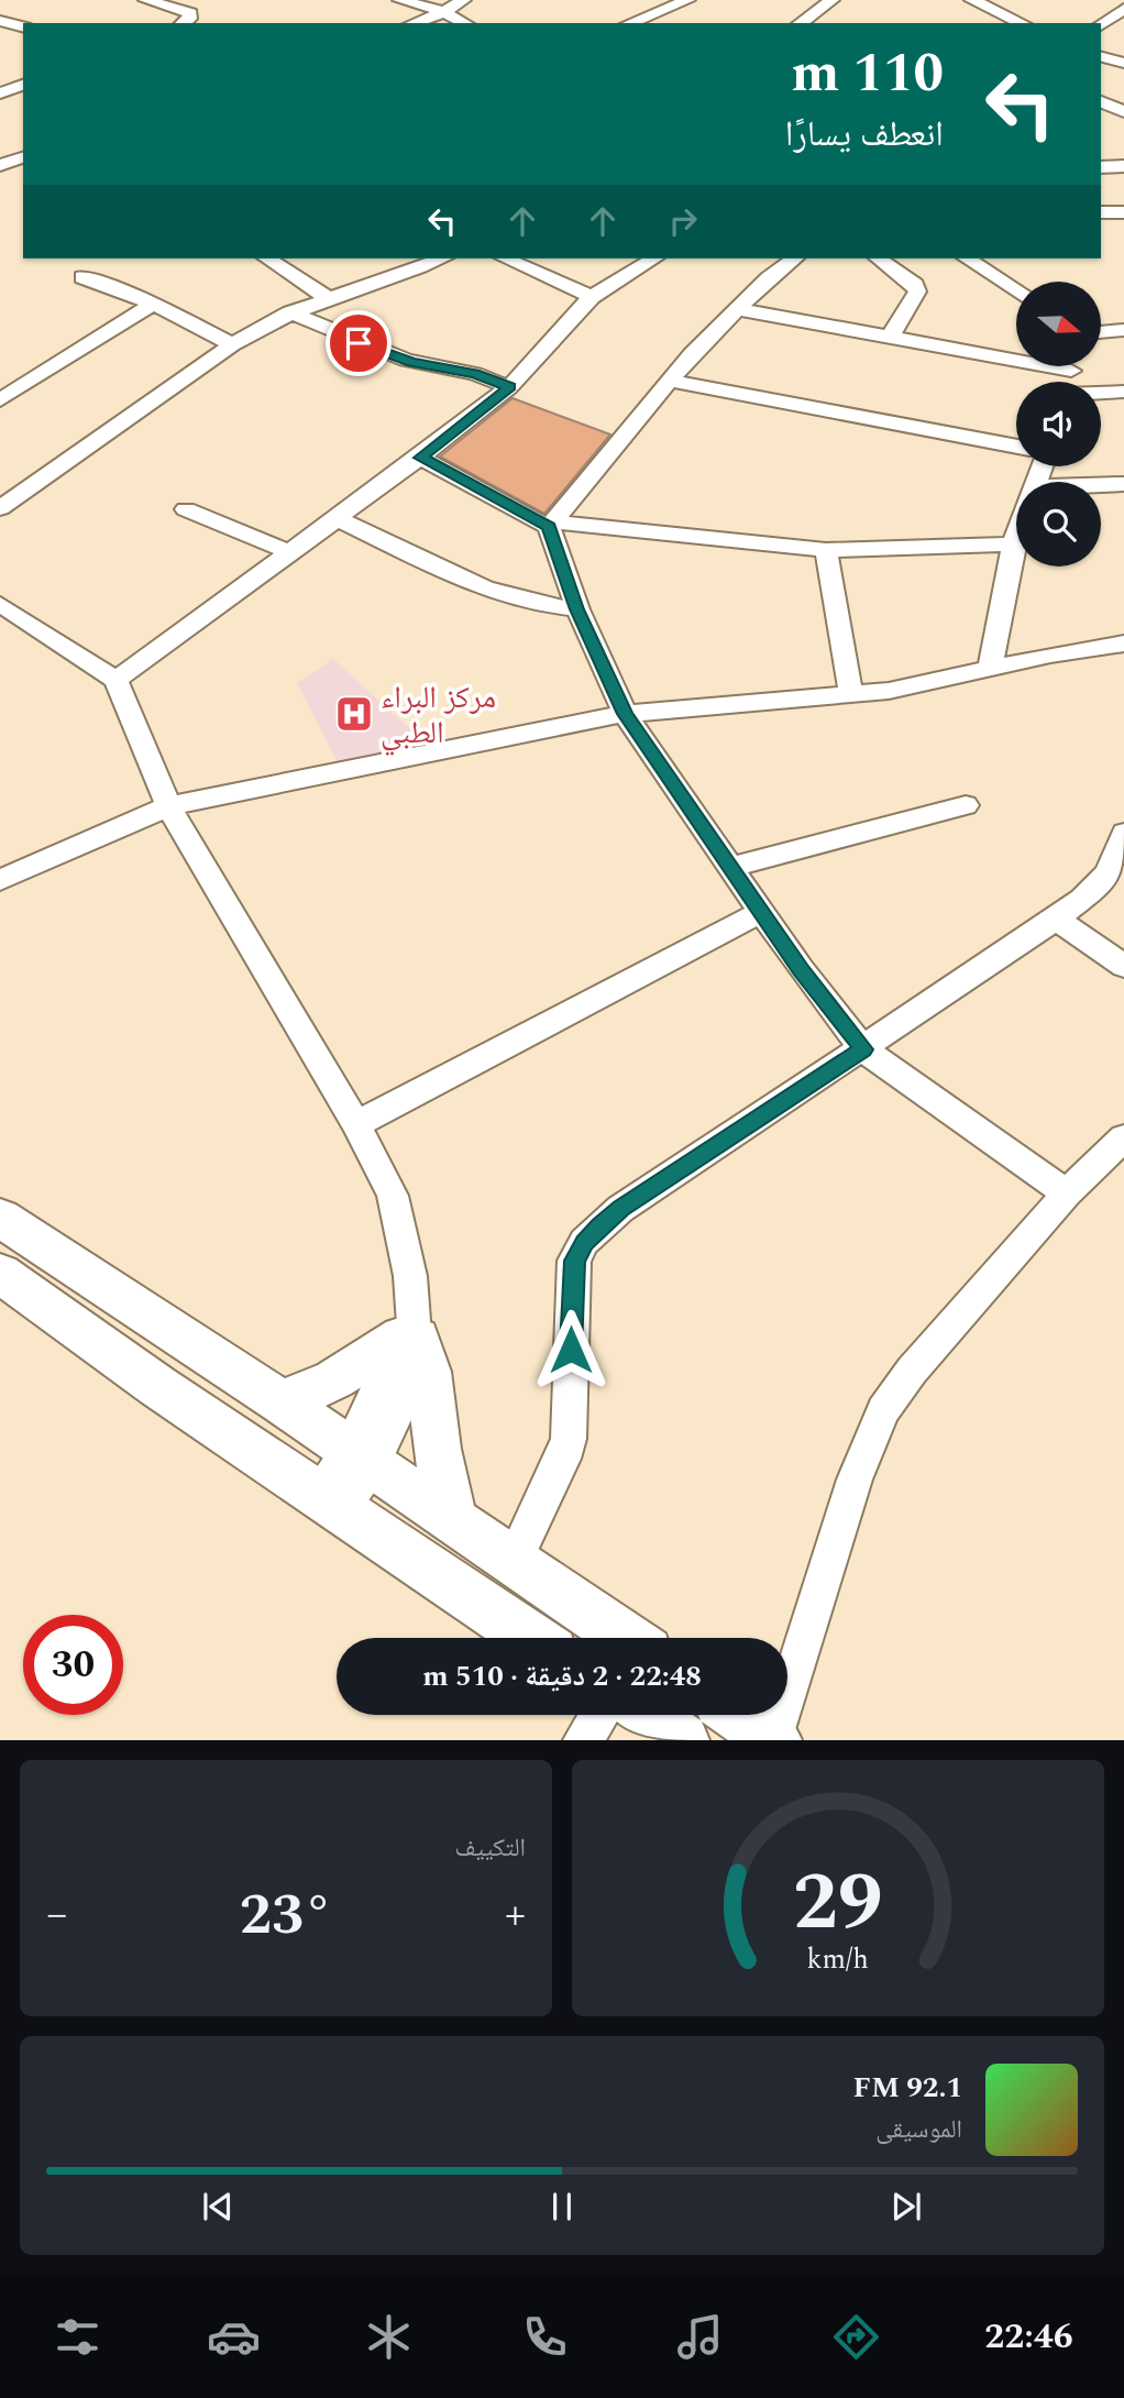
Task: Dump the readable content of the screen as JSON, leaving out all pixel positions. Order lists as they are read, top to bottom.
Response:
{
  "places": {
    "hospital": ["مركز البراء الطبي"]
  },
  "north": "right",
  "page": {
    "turn": ["110 m", "انعطف يسارًا"],
    "limit": "30",
    "trip": "22:48 · 2 دقيقة · 510 m",
    "tile": "التكييف",
    "heat": ["−", "23°", "+"],
    "song": ["92.1 FM", "الموسيقى"],
    "tabs": "22:46",
    "gauge": ["29", "km/h"]
  }
}
